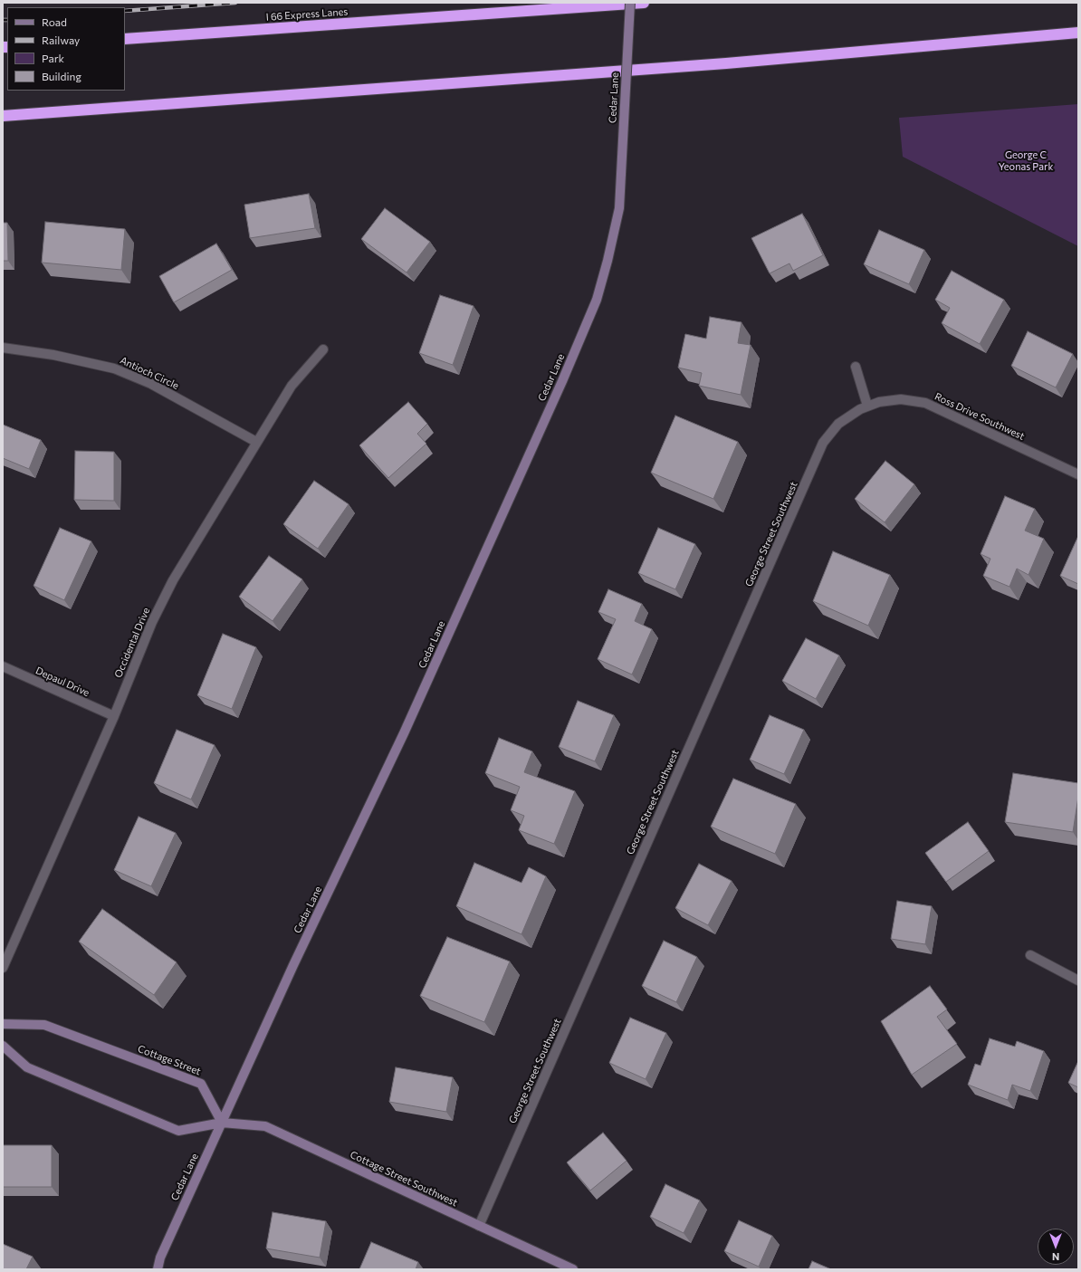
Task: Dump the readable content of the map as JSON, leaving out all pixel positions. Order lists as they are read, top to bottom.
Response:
{
  "streets": {
    "highway": ["I 66 Express Lanes"],
    "main road": ["Cedar Lane", "Cottage Street", "Cottage Street Southwest"],
    "street": [
      "Antioch Circle",
      "Ross Drive Southwest",
      "George Street Southwest",
      "Occidental Drive",
      "Depaul Drive"
    ]
  },
  "crossings": [
    ["Cedar Lane", "Cottage Street"],
    ["Cedar Lane", "Cottage Street Southwest"],
    ["Antioch Circle", "Occidental Drive"],
    ["Ross Drive Southwest", "George Street Southwest"],
    ["George Street Southwest", "Cottage Street Southwest"],
    ["Occidental Drive", "Depaul Drive"],
    ["Cottage Street", "Cottage Street Southwest"]
  ],
  "parks": ["George C Yeonas Park"],
  "legend": [
    "Road",
    "Railway",
    "Park",
    "Building"
  ],
  "north": "bottom"
}
